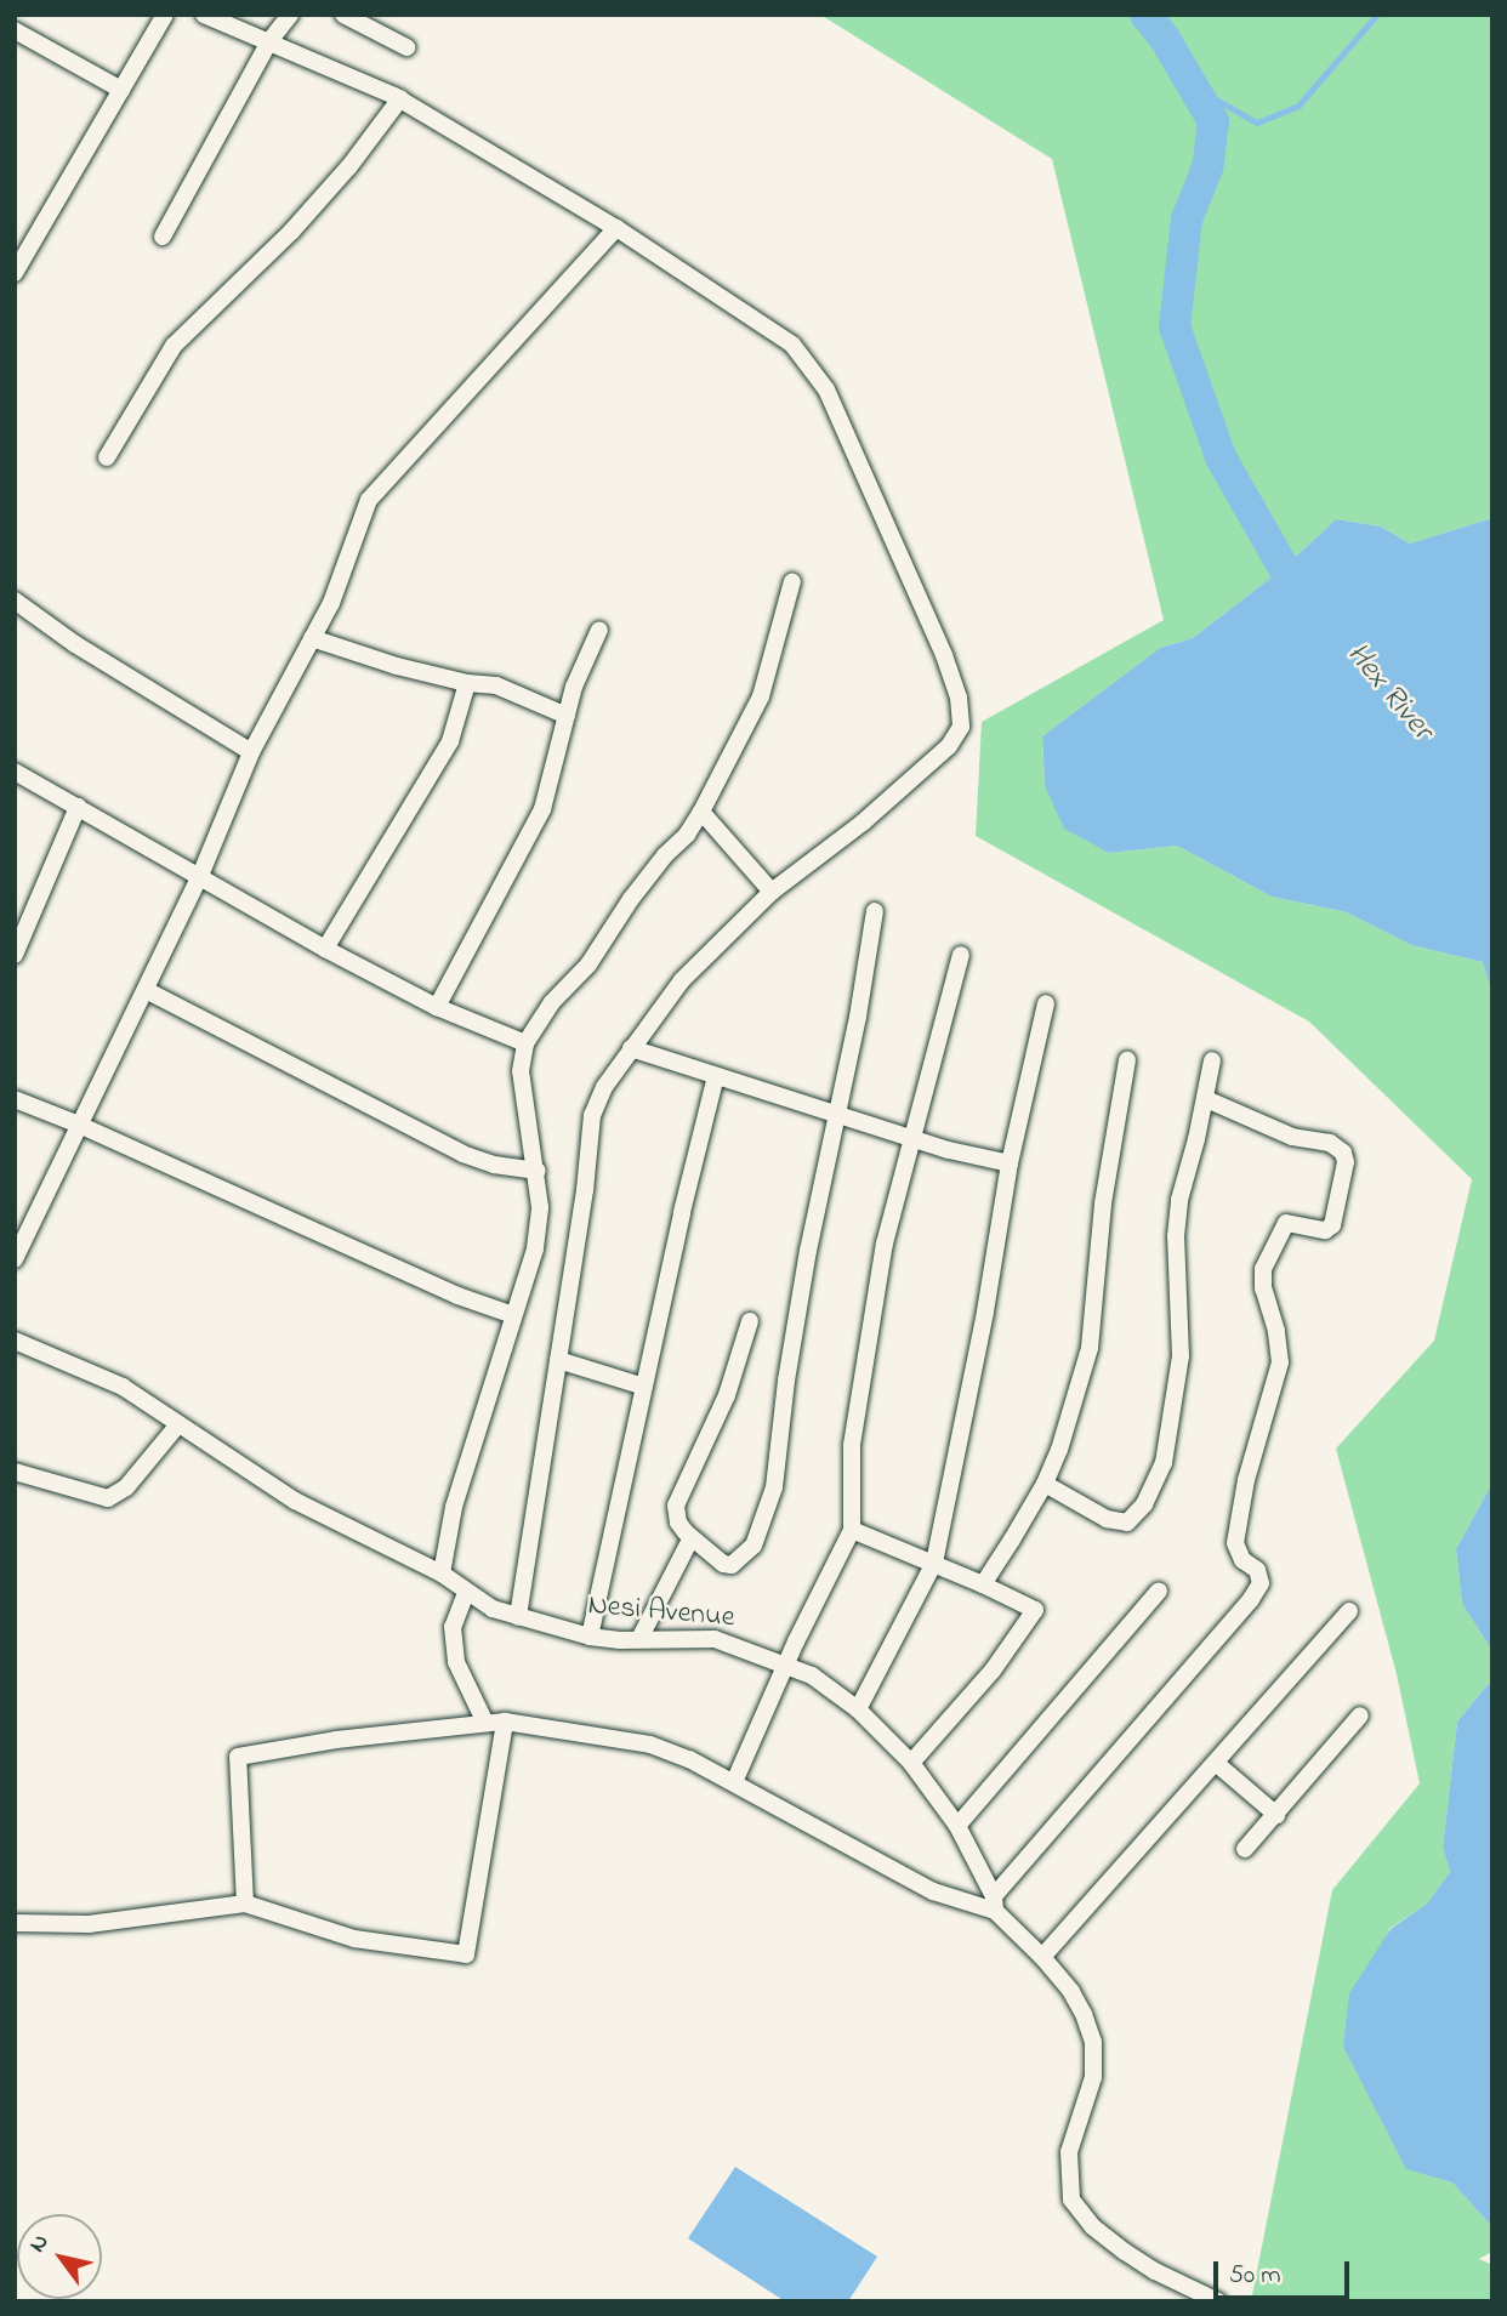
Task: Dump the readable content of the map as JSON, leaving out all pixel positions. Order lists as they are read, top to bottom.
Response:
{
  "streets": {
    "street": ["Nesi Avenue"]
  },
  "water": ["Hex River"],
  "scale_bar": "50 m",
  "north": "top left"
}
